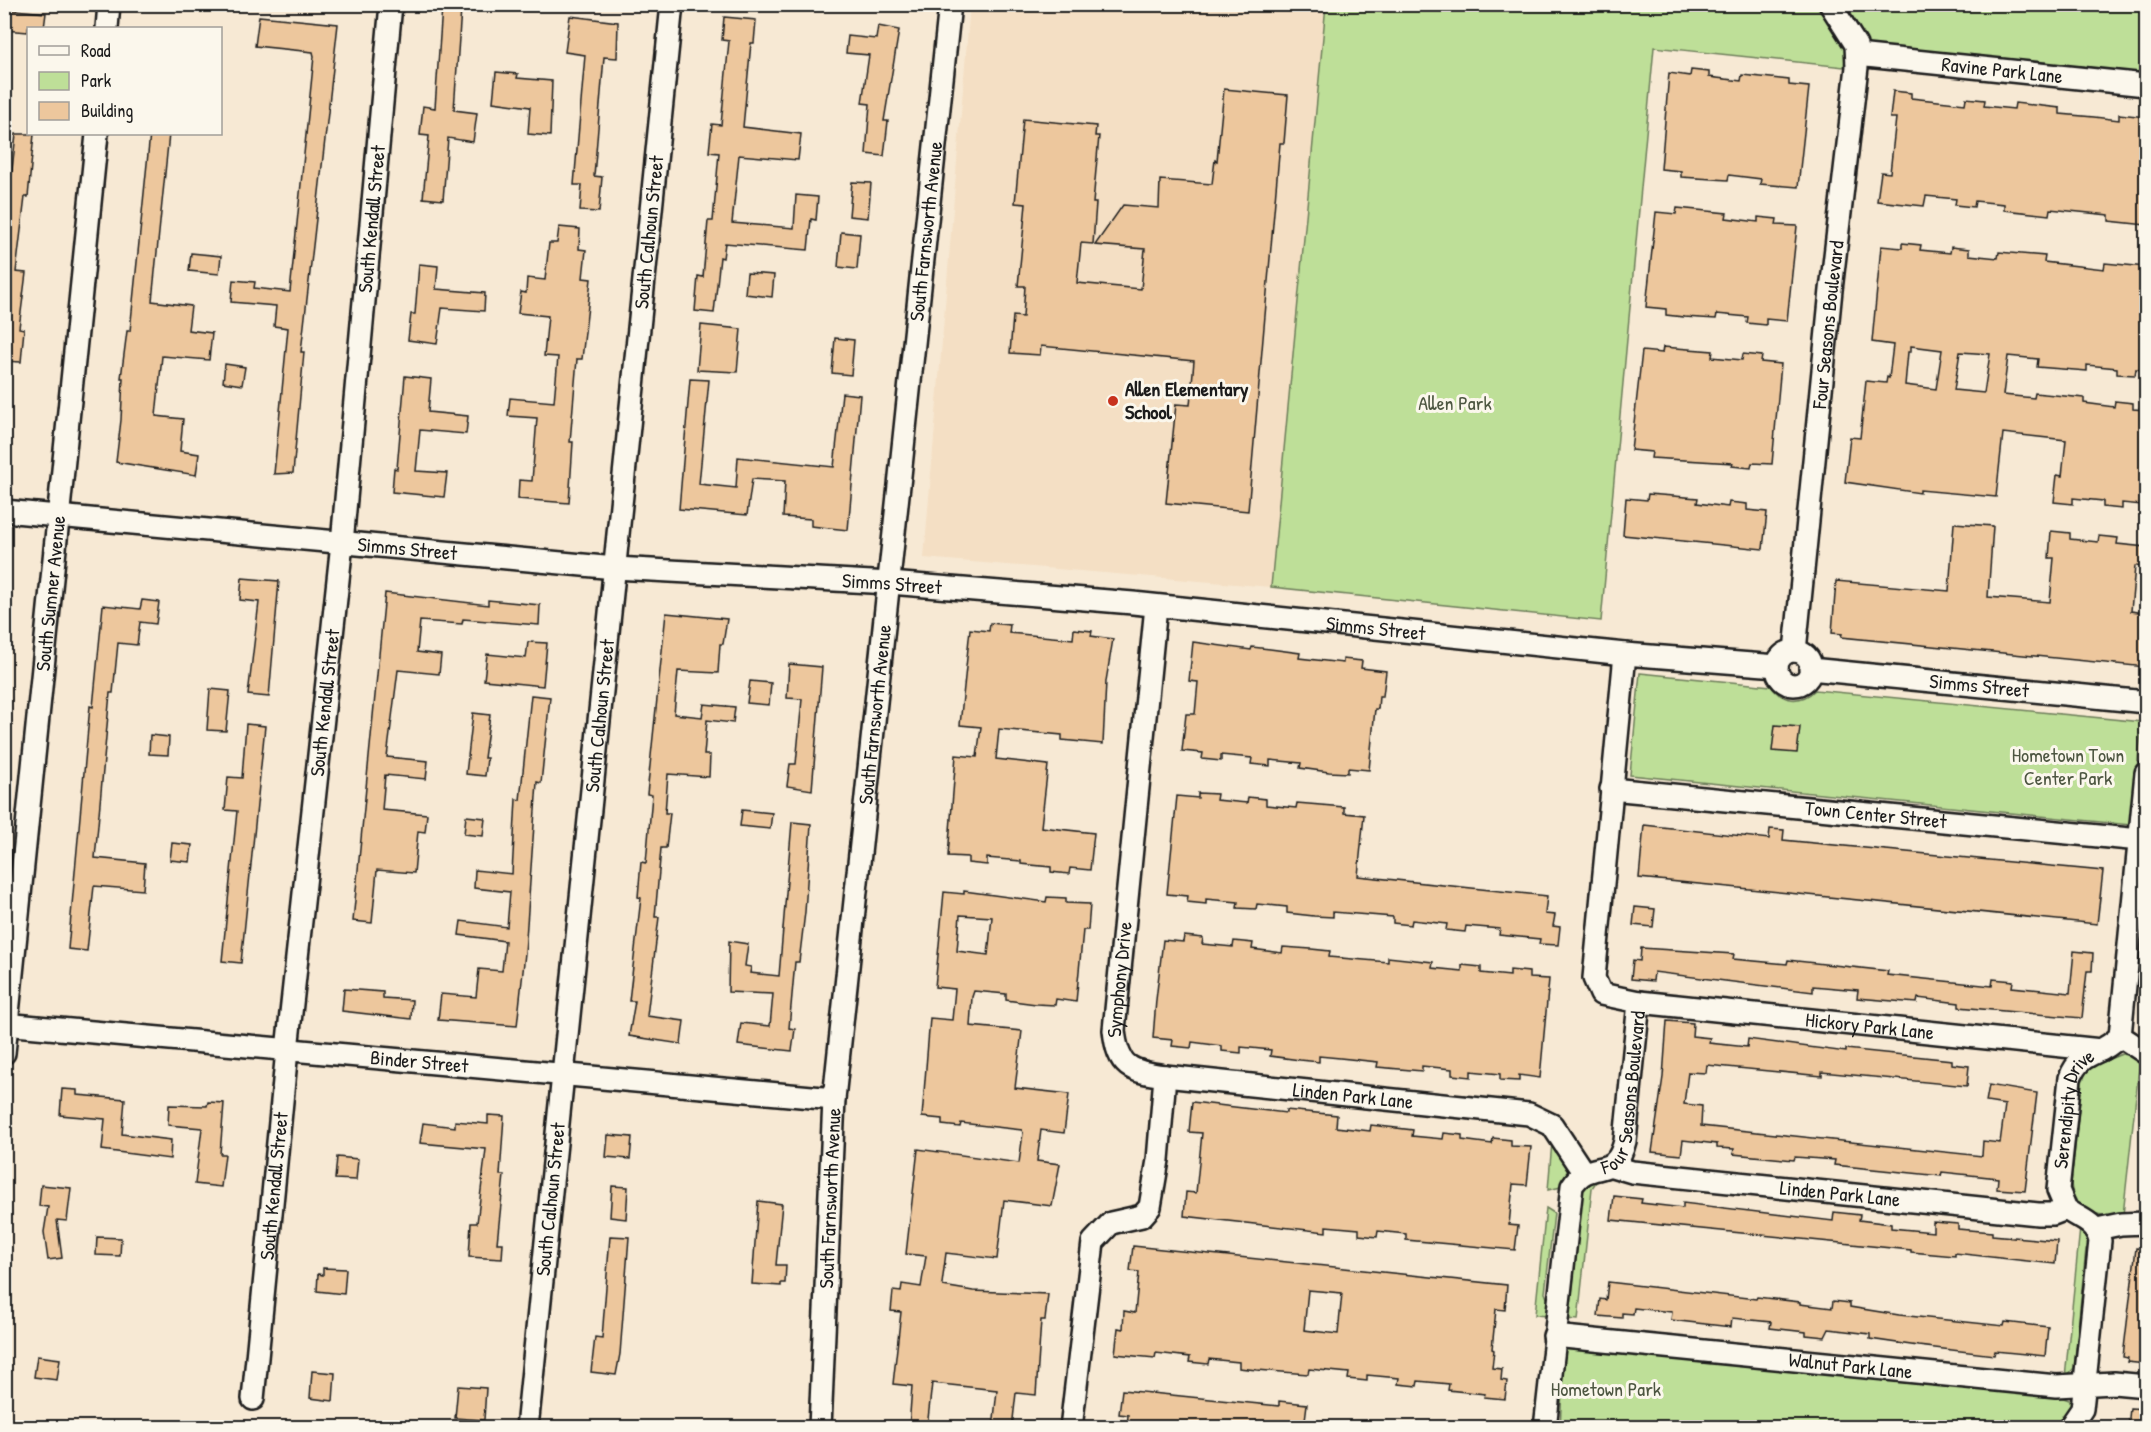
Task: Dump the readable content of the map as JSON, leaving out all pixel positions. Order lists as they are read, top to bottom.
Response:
{
  "streets": {
    "street": [
      "Ravine Park Lane",
      "South Kendall Street",
      "South Farnsworth Avenue",
      "South Calhoun Street",
      "Four Seasons Boulevard",
      "Simms Street",
      "South Sumner Avenue",
      "Town Center Street",
      "Symphony Drive",
      "Hickory Park Lane",
      "Binder Street",
      "Linden Park Lane",
      "Serendipity Drive",
      "Walnut Park Lane"
    ]
  },
  "crossings": [
    ["Ravine Park Lane", "Four Seasons Boulevard"],
    ["South Kendall Street", "Simms Street"],
    ["South Kendall Street", "Binder Street"],
    ["South Farnsworth Avenue", "Simms Street"],
    ["South Farnsworth Avenue", "Binder Street"],
    ["South Calhoun Street", "Simms Street"],
    ["South Calhoun Street", "Binder Street"],
    ["Four Seasons Boulevard", "Simms Street"],
    ["Four Seasons Boulevard", "Town Center Street"],
    ["Four Seasons Boulevard", "Hickory Park Lane"],
    ["Four Seasons Boulevard", "Linden Park Lane"],
    ["Four Seasons Boulevard", "Walnut Park Lane"],
    ["Simms Street", "South Sumner Avenue"],
    ["Simms Street", "Symphony Drive"],
    ["South Sumner Avenue", "Binder Street"],
    ["Town Center Street", "Serendipity Drive"],
    ["Symphony Drive", "Linden Park Lane"],
    ["Hickory Park Lane", "Serendipity Drive"],
    ["Linden Park Lane", "Serendipity Drive"]
  ],
  "parks": ["Allen Park", "Hometown Town Center Park", "Hometown Park"],
  "places": ["Allen Elementary School"],
  "legend": ["Road", "Park", "Building"]
}
